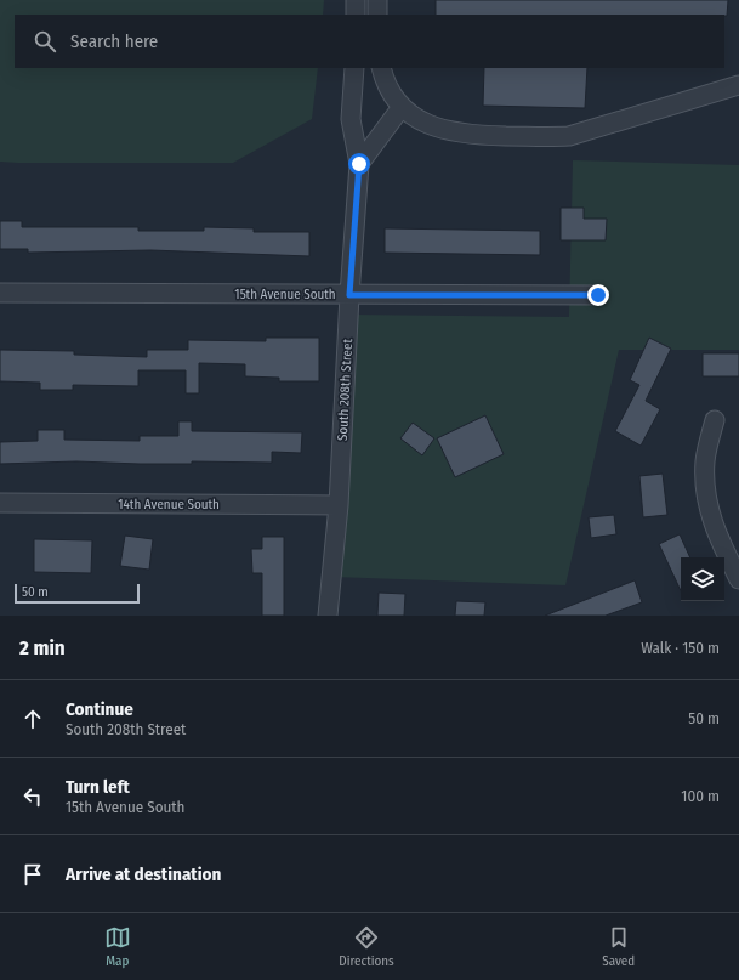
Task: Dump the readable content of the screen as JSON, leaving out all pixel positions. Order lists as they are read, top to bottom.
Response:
{
  "streets": {
    "street": ["15th Avenue South", "South 208th Street", "14th Avenue South"]
  },
  "crossings": [
    ["15th Avenue South", "South 208th Street"],
    ["South 208th Street", "14th Avenue South"]
  ],
  "scale_bar": "50 m",
  "page": {
    "search": "Search here",
    "scale": "50 m",
    "heading": ["2 min", "Walk · 150 m"],
    "list": [
      ["Continue", "South 208th Street", "50 m"],
      ["Turn left", "15th Avenue South", "100 m"],
      "Arrive at destination"
    ],
    "nav": ["Map", "Directions", "Saved"]
  }
}
